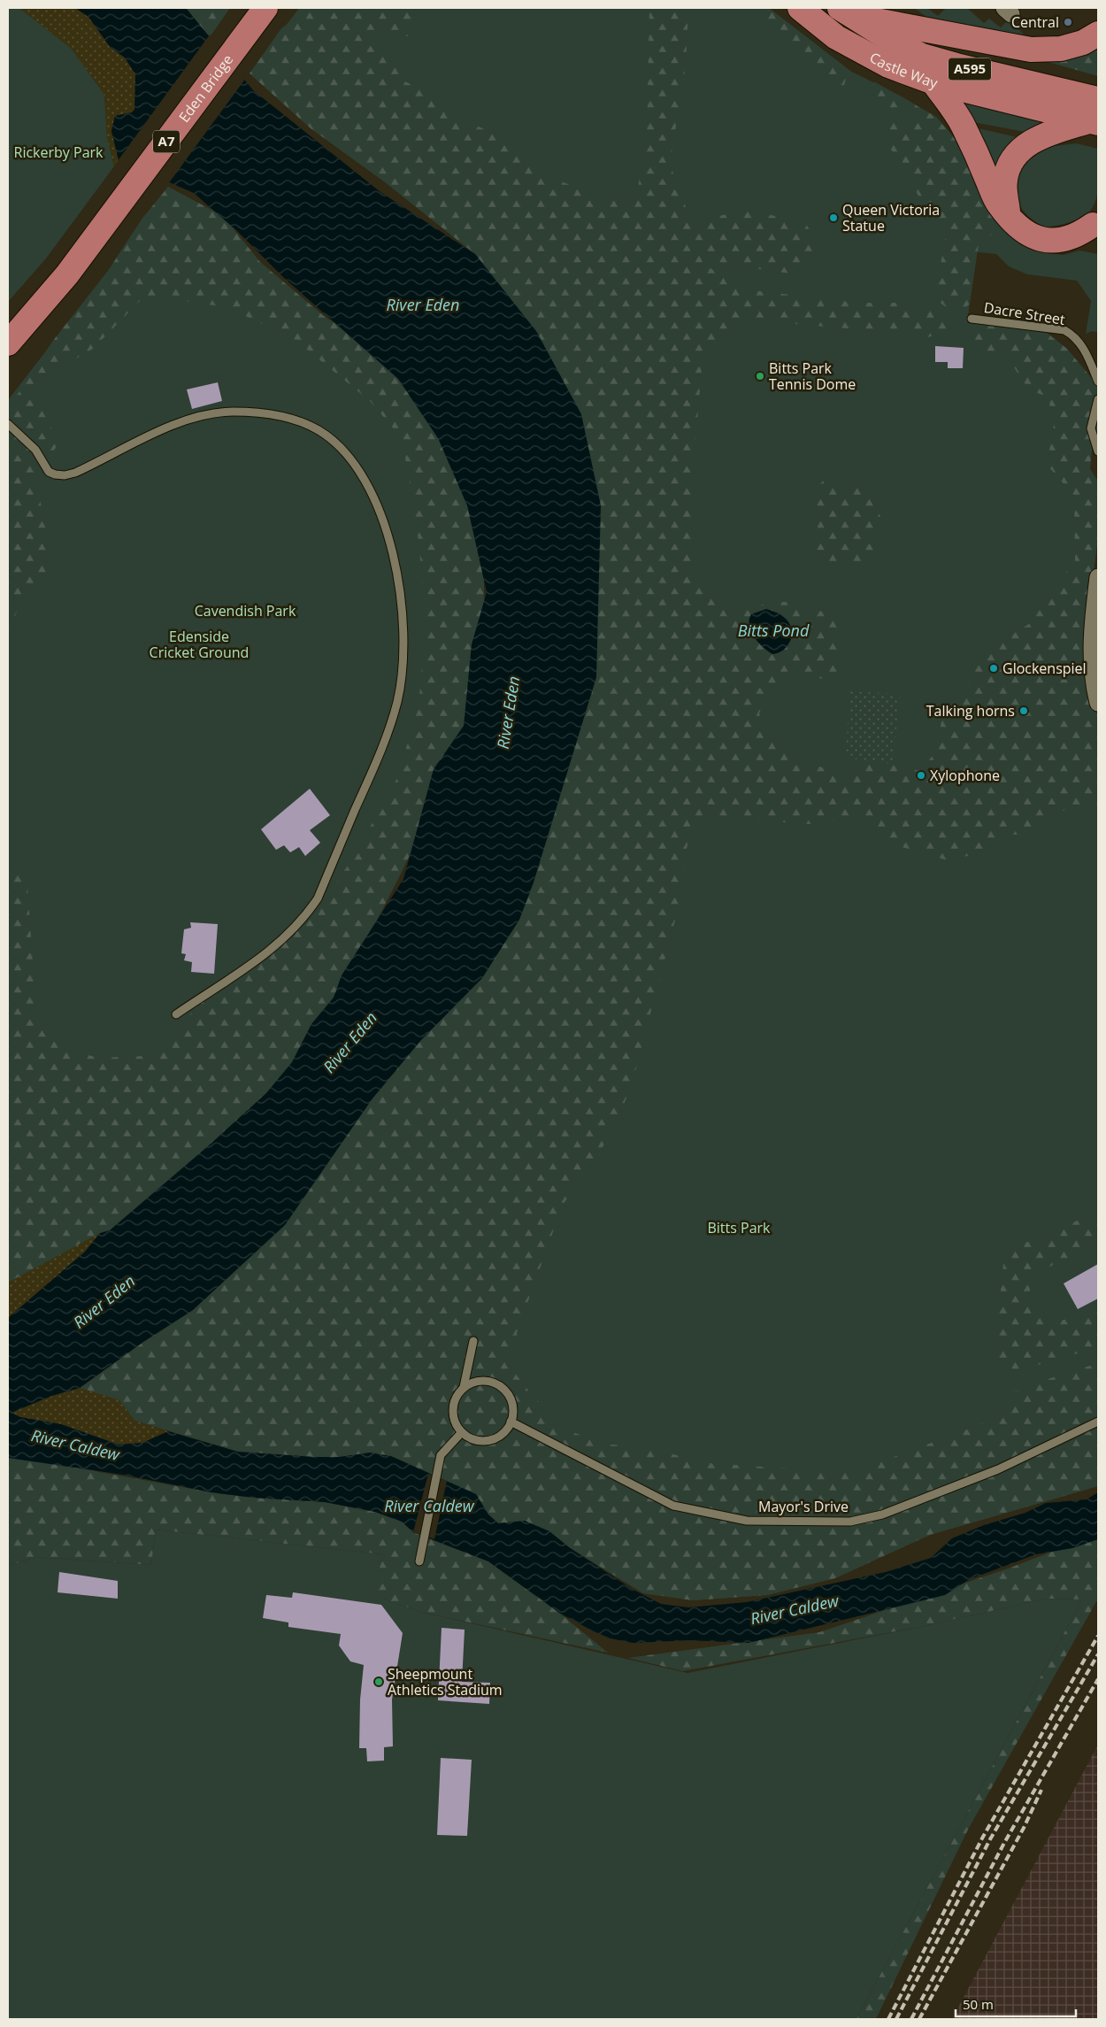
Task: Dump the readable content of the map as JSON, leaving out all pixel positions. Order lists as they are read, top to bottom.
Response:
{
  "streets": {
    "main road": [
      "Castle Way",
      "A595",
      "Eden Bridge",
      "A7"
    ],
    "lane": ["Dacre Street", "Mayor's Drive"]
  },
  "water": ["River Eden", "Bitts Pond", "River Caldew"],
  "parks": [
    "Rickerby Park",
    "Cavendish Park",
    "Edenside Cricket Ground",
    "Bitts Park"
  ],
  "places": [
    "Central",
    "Queen Victoria Statue",
    "Bitts Park Tennis Dome",
    "Glockenspiel",
    "Talking horns",
    "Xylophone",
    "Sheepmount Athletics Stadium"
  ],
  "scale_bar": "50 m"
}
